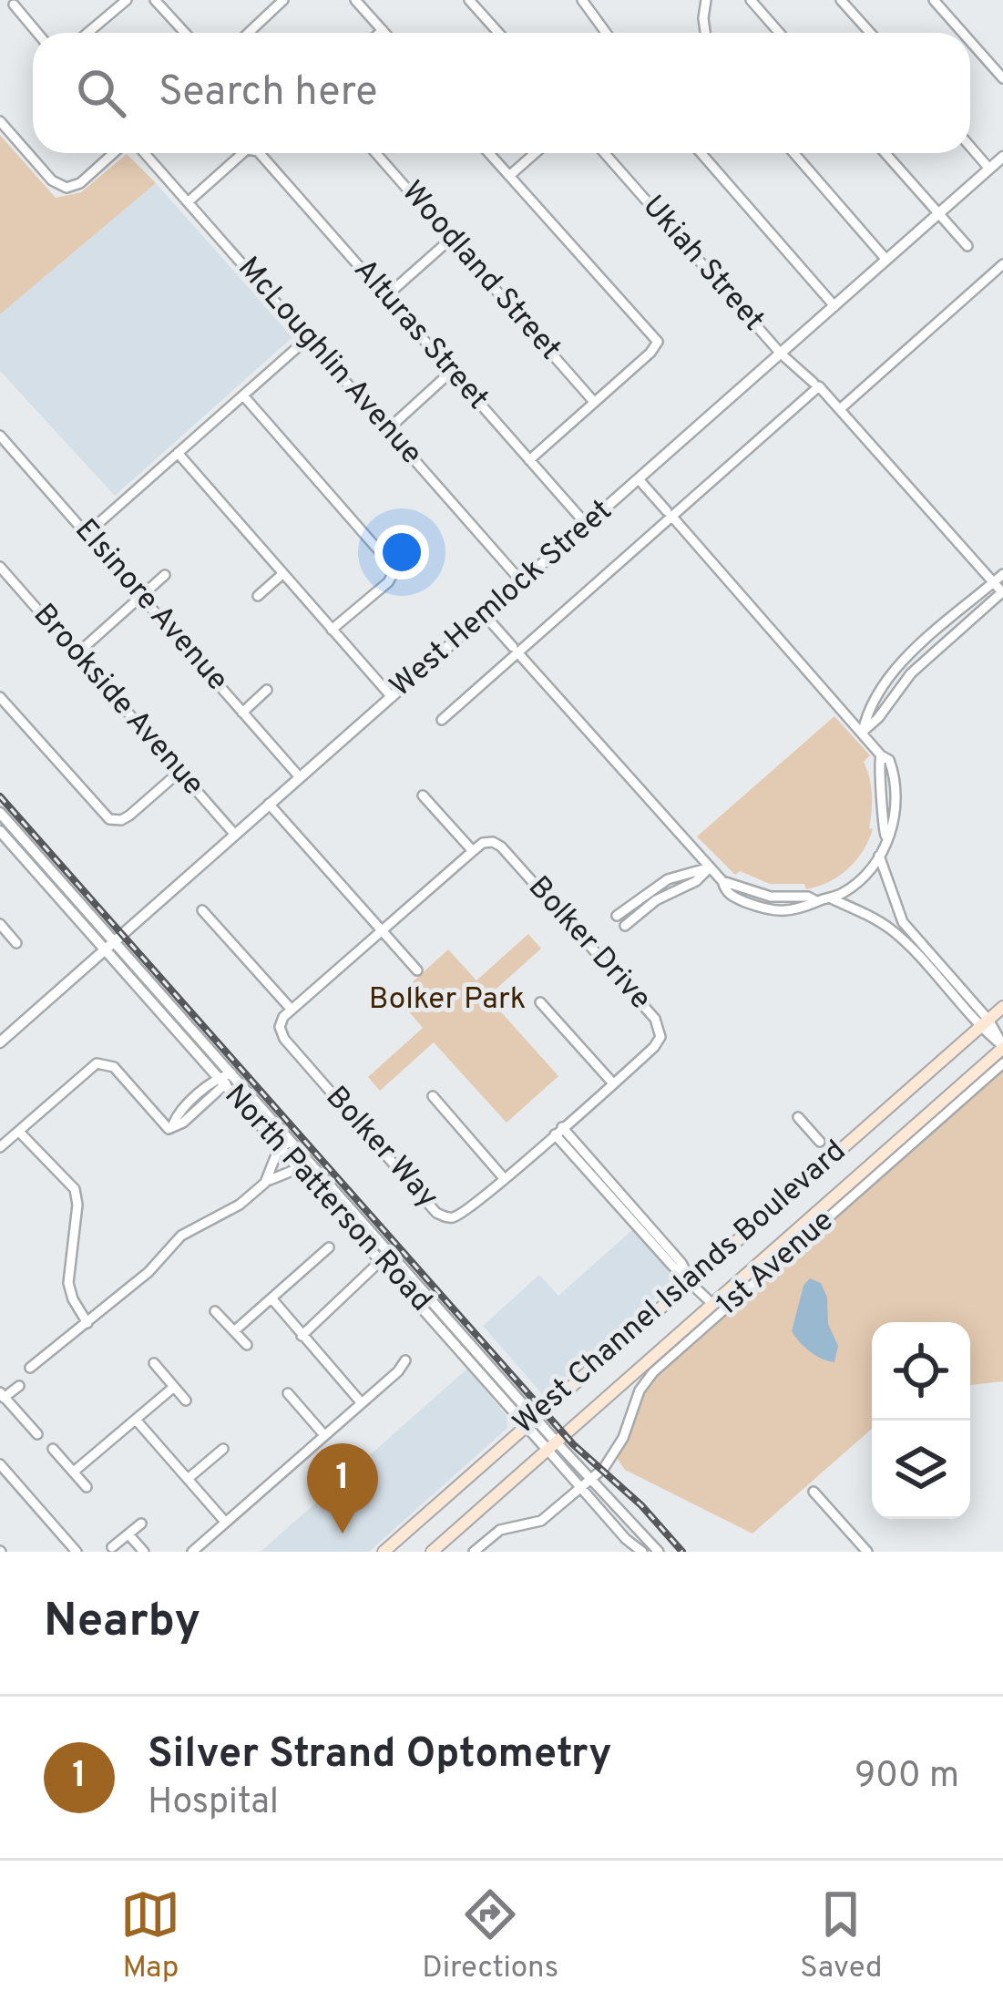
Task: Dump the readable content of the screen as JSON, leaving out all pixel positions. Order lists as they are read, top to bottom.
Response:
{
  "streets": {
    "main road": ["West Channel Islands Boulevard"],
    "street": [
      "Ukiah Street",
      "Woodland Street",
      "Alturas Street",
      "McLoughlin Avenue",
      "West Hemlock Street",
      "Elsinore Avenue",
      "Brookside Avenue",
      "Bolker Drive",
      "Bolker Way",
      "North Patterson Road",
      "1st Avenue"
    ]
  },
  "crossings": [
    ["Ukiah Street", "West Hemlock Street"],
    ["Alturas Street", "McLoughlin Avenue"],
    ["Alturas Street", "West Hemlock Street"],
    ["McLoughlin Avenue", "West Hemlock Street"],
    ["West Hemlock Street", "Elsinore Avenue"],
    ["West Hemlock Street", "Brookside Avenue"],
    ["West Hemlock Street", "North Patterson Road"],
    ["Bolker Drive", "Bolker Way"],
    ["North Patterson Road", "West Channel Islands Boulevard"]
  ],
  "parks": ["Bolker Park"],
  "page": {
    "search": "Search here",
    "pins": "1",
    "heading": "Nearby",
    "list": [
      {
        "mark": "1",
        "name": "Silver Strand Optometry",
        "note": "Hospital",
        "value": "900 m"
      }
    ],
    "nav": ["Map", "Directions", "Saved"]
  }
}
